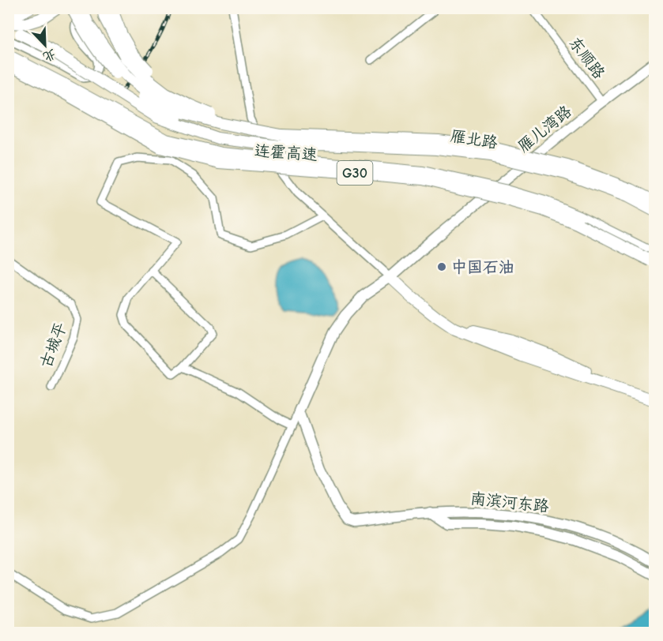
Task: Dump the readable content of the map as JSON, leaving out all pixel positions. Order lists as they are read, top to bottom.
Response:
{
  "streets": {
    "highway": ["雁北路", "连霍高速", "G30"],
    "main road": ["雁儿湾路", "南滨河东路"],
    "street": ["东顺路", "古城平"]
  },
  "crossings": [
    ["东顺路", "雁儿湾路"],
    ["雁儿湾路", "南滨河东路"]
  ],
  "places": ["中国石油"],
  "north": "bottom right"
}
